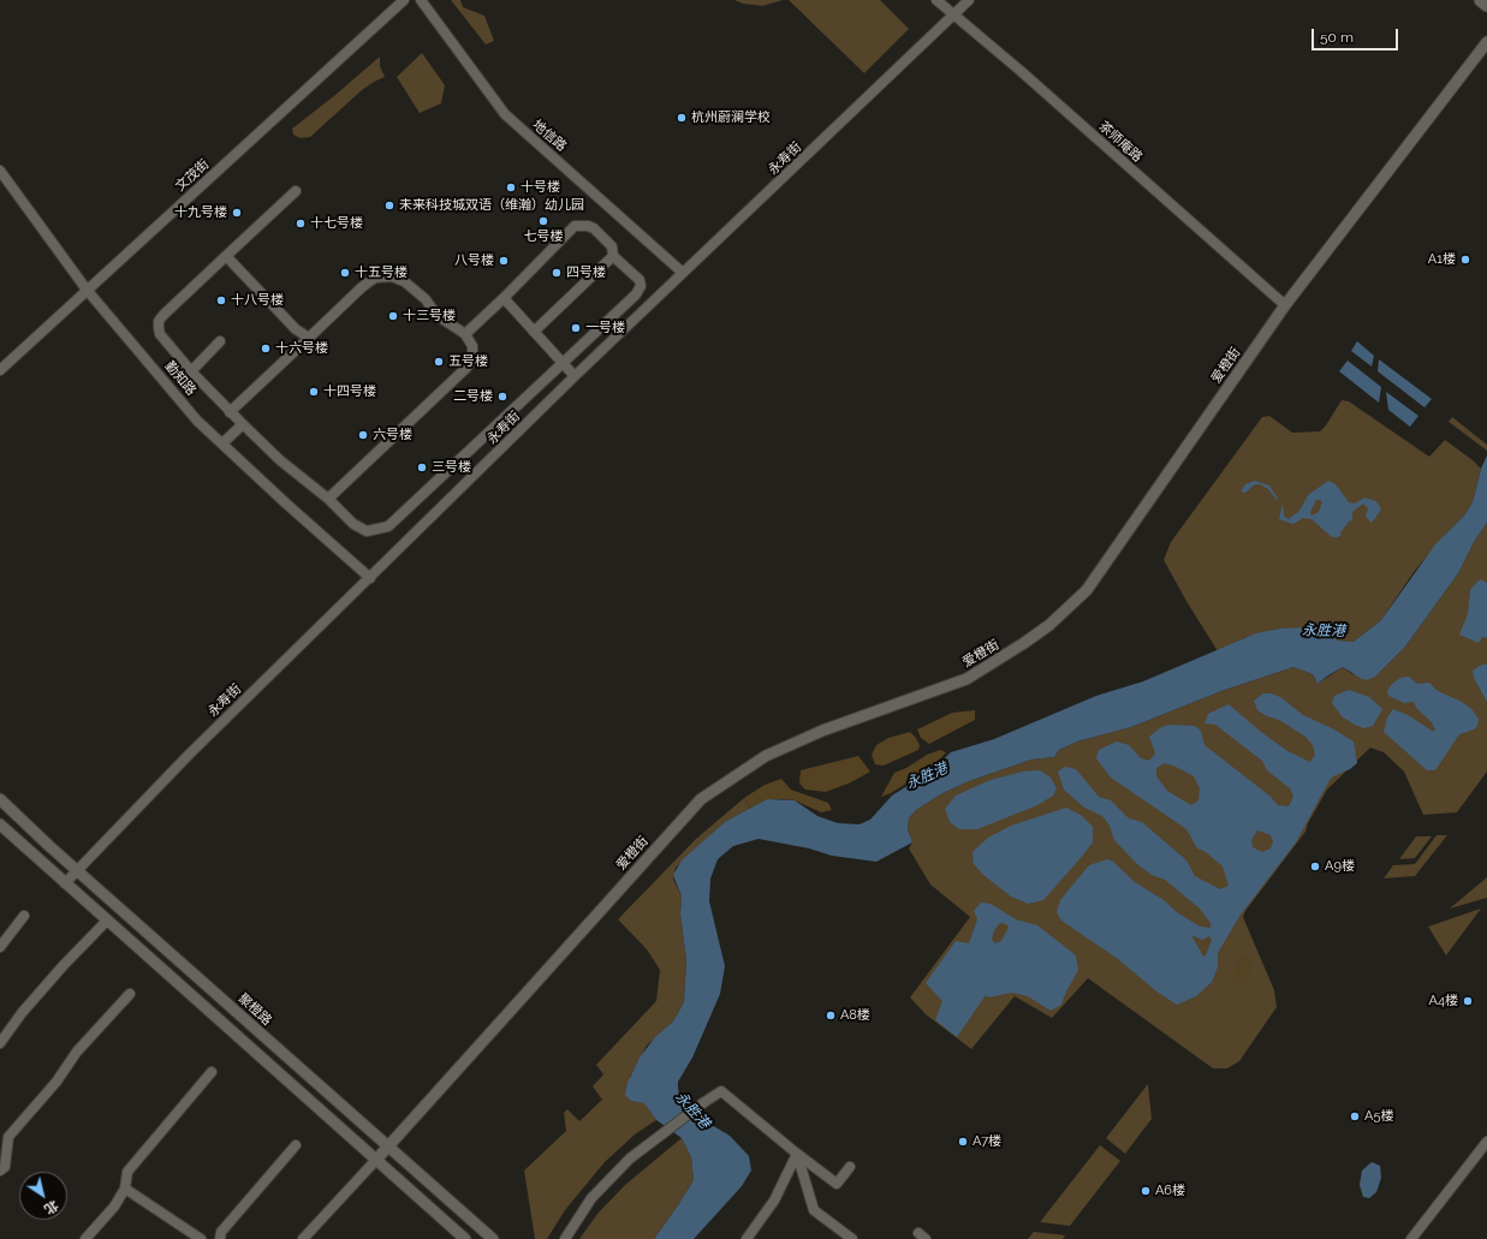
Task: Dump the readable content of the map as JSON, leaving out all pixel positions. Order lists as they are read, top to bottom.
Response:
{
  "streets": {
    "street": [
      "地信路",
      "茶师庵路",
      "永寿街",
      "文茂街",
      "爱橙街",
      "勤知路",
      "聚橙路"
    ]
  },
  "crossings": [
    ["地信路", "永寿街"],
    ["茶师庵路", "永寿街"],
    ["茶师庵路", "爱橙街"],
    ["永寿街", "勤知路"],
    ["永寿街", "聚橙路"],
    ["文茂街", "勤知路"],
    ["爱橙街", "聚橙路"]
  ],
  "water": ["永胜港"],
  "places": [
    "杭州蔚澜学校",
    "十号楼",
    "未来科技城双语（维瀚）幼儿园",
    "十九号楼",
    "七号楼",
    "十七号楼",
    "A1楼",
    "八号楼",
    "十五号楼",
    "四号楼",
    "十八号楼",
    "十三号楼",
    "一号楼",
    "十六号楼",
    "五号楼",
    "十四号楼",
    "二号楼",
    "六号楼",
    "三号楼",
    "A9楼",
    "A4楼",
    "A8楼",
    "A5楼",
    "A7楼",
    "A6楼"
  ],
  "scale_bar": "50 m",
  "north": "bottom right"
}
